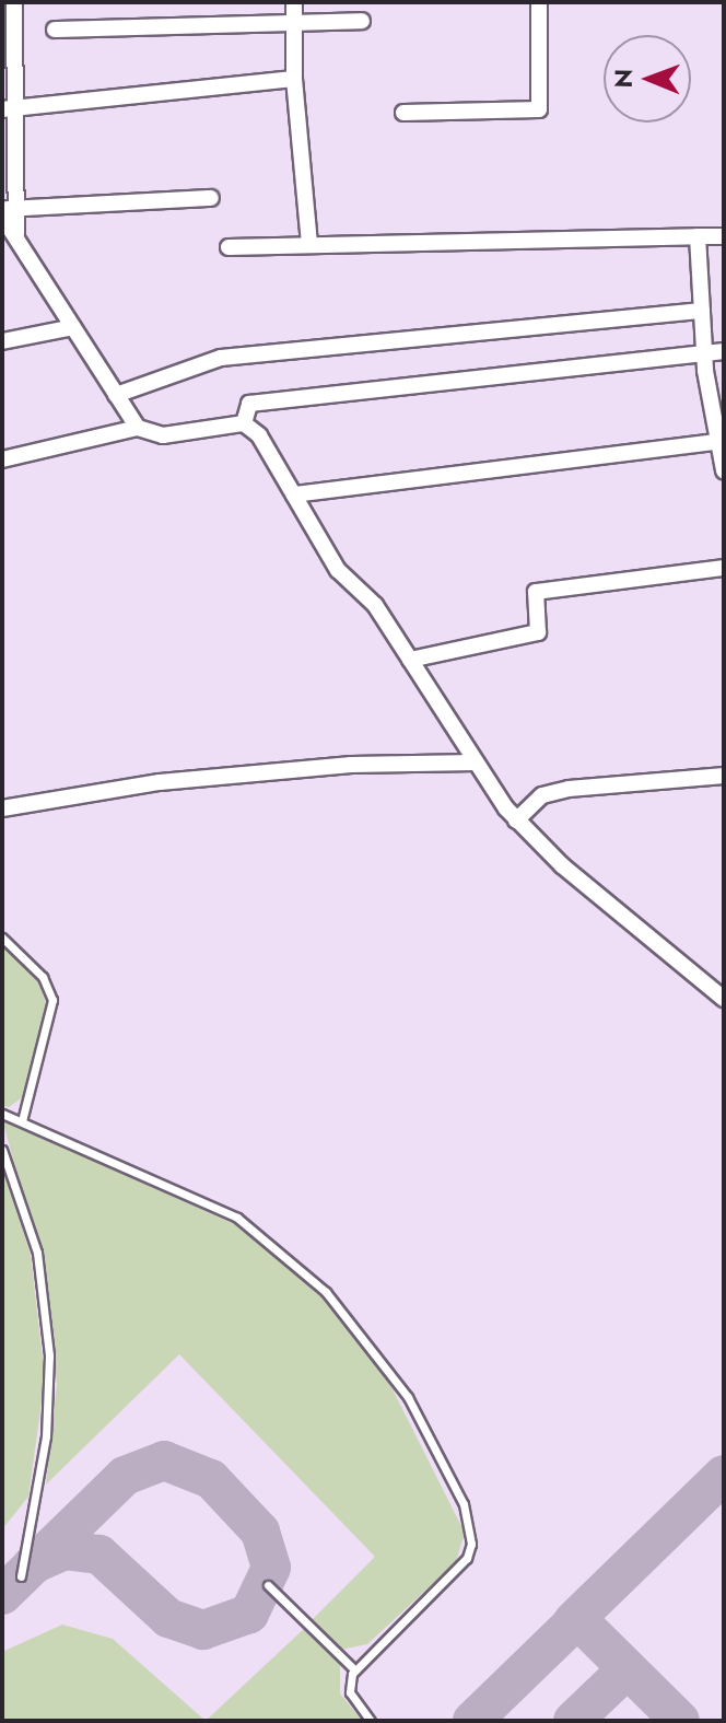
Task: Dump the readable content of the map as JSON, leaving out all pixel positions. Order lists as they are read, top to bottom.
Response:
{
  "north": "left"
}
